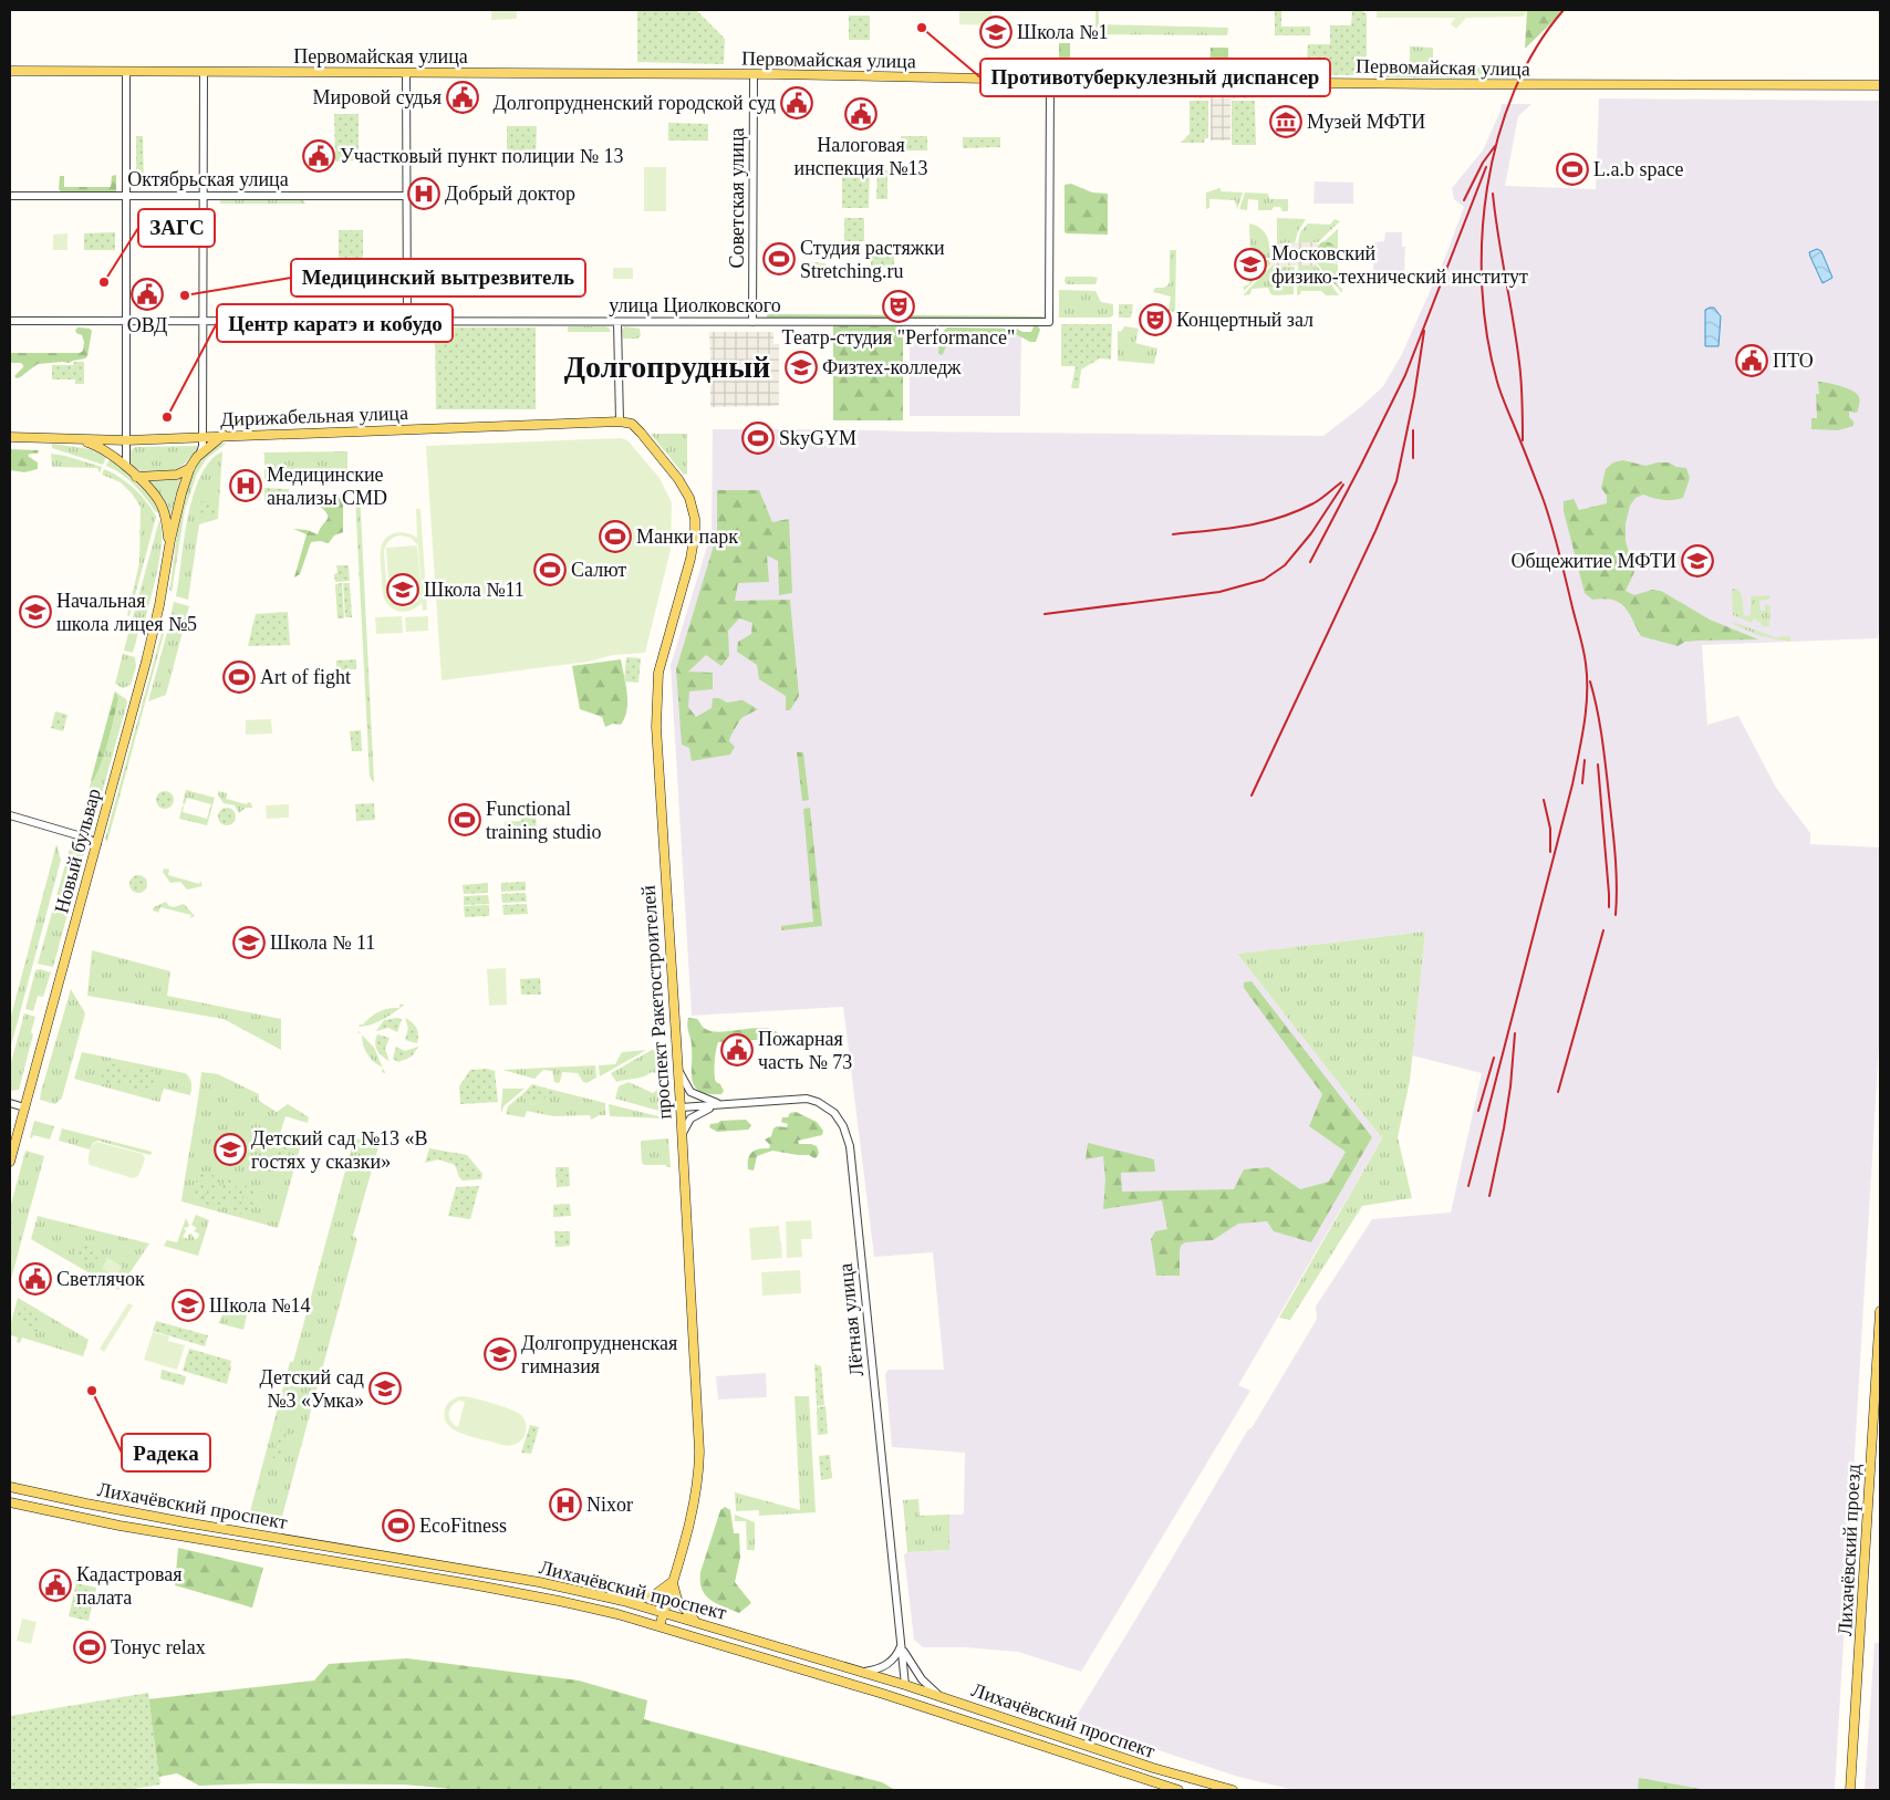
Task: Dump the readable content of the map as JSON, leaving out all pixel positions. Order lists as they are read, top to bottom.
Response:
{
  "streets": {
    "main road": [
      "Первомайская улица",
      "Дирижабельная улица",
      "Новый бульвар",
      "проспект Ракетостроителей",
      "Лихачёвский проспект",
      "Лихачёвский проезд"
    ],
    "street": [
      "Октябрьская улица",
      "Советская улица",
      "улица Циолковского",
      "Лётная улица"
    ]
  },
  "crossings": [
    ["Первомайская улица", "Советская улица"],
    ["Первомайская улица", "улица Циолковского"],
    ["Советская улица", "улица Циолковского"],
    ["Дирижабельная улица", "Новый бульвар"],
    ["Дирижабельная улица", "проспект Ракетостроителей"],
    ["проспект Ракетостроителей", "Лётная улица"],
    ["проспект Ракетостроителей", "Лихачёвский проспект"],
    ["Лётная улица", "Лихачёвский проспект"]
  ],
  "districts": ["Долгопрудный"],
  "places": {
    "other": [
      "Противотуберкулезный диспансер",
      "ЗАГС",
      "Медицинский вытрезвитель",
      "Центр каратэ и кобудо",
      "Радека"
    ],
    "school or university": [
      "Школа №1",
      "Московский физико-технический институт",
      "Физтех-колледж",
      "Общежитие МФТИ",
      "Школа №11",
      "Начальная школа лицея №5",
      "Школа № 11",
      "Детский сад №13 «В гостях у сказки»",
      "Школа №14",
      "Долгопрудненская гимназия",
      "Детский сад №3 «Умка»"
    ],
    "public building": [
      "Мировой судья",
      "Долгопрудненский городской суд",
      "Налоговая инспекция №13",
      "Участковый пункт полиции № 13",
      "ОВД",
      "ПТО",
      "Пожарная часть № 73",
      "Светлячок",
      "Кадастровая палата"
    ],
    "museum": ["Музей МФТИ"],
    "sports": [
      "L.a.b space",
      "Студия растяжки Stretching.ru",
      "SkyGYM",
      "Манки парк",
      "Салют",
      "Art of fight",
      "Functional training studio",
      "EcoFitness",
      "Тонус relax"
    ],
    "hospital": ["Добрый доктор", "Медицинские анализы CMD", "Nixor"],
    "theatre": ["Театр-студия \"Performance\"", "Концертный зал"]
  }
}
